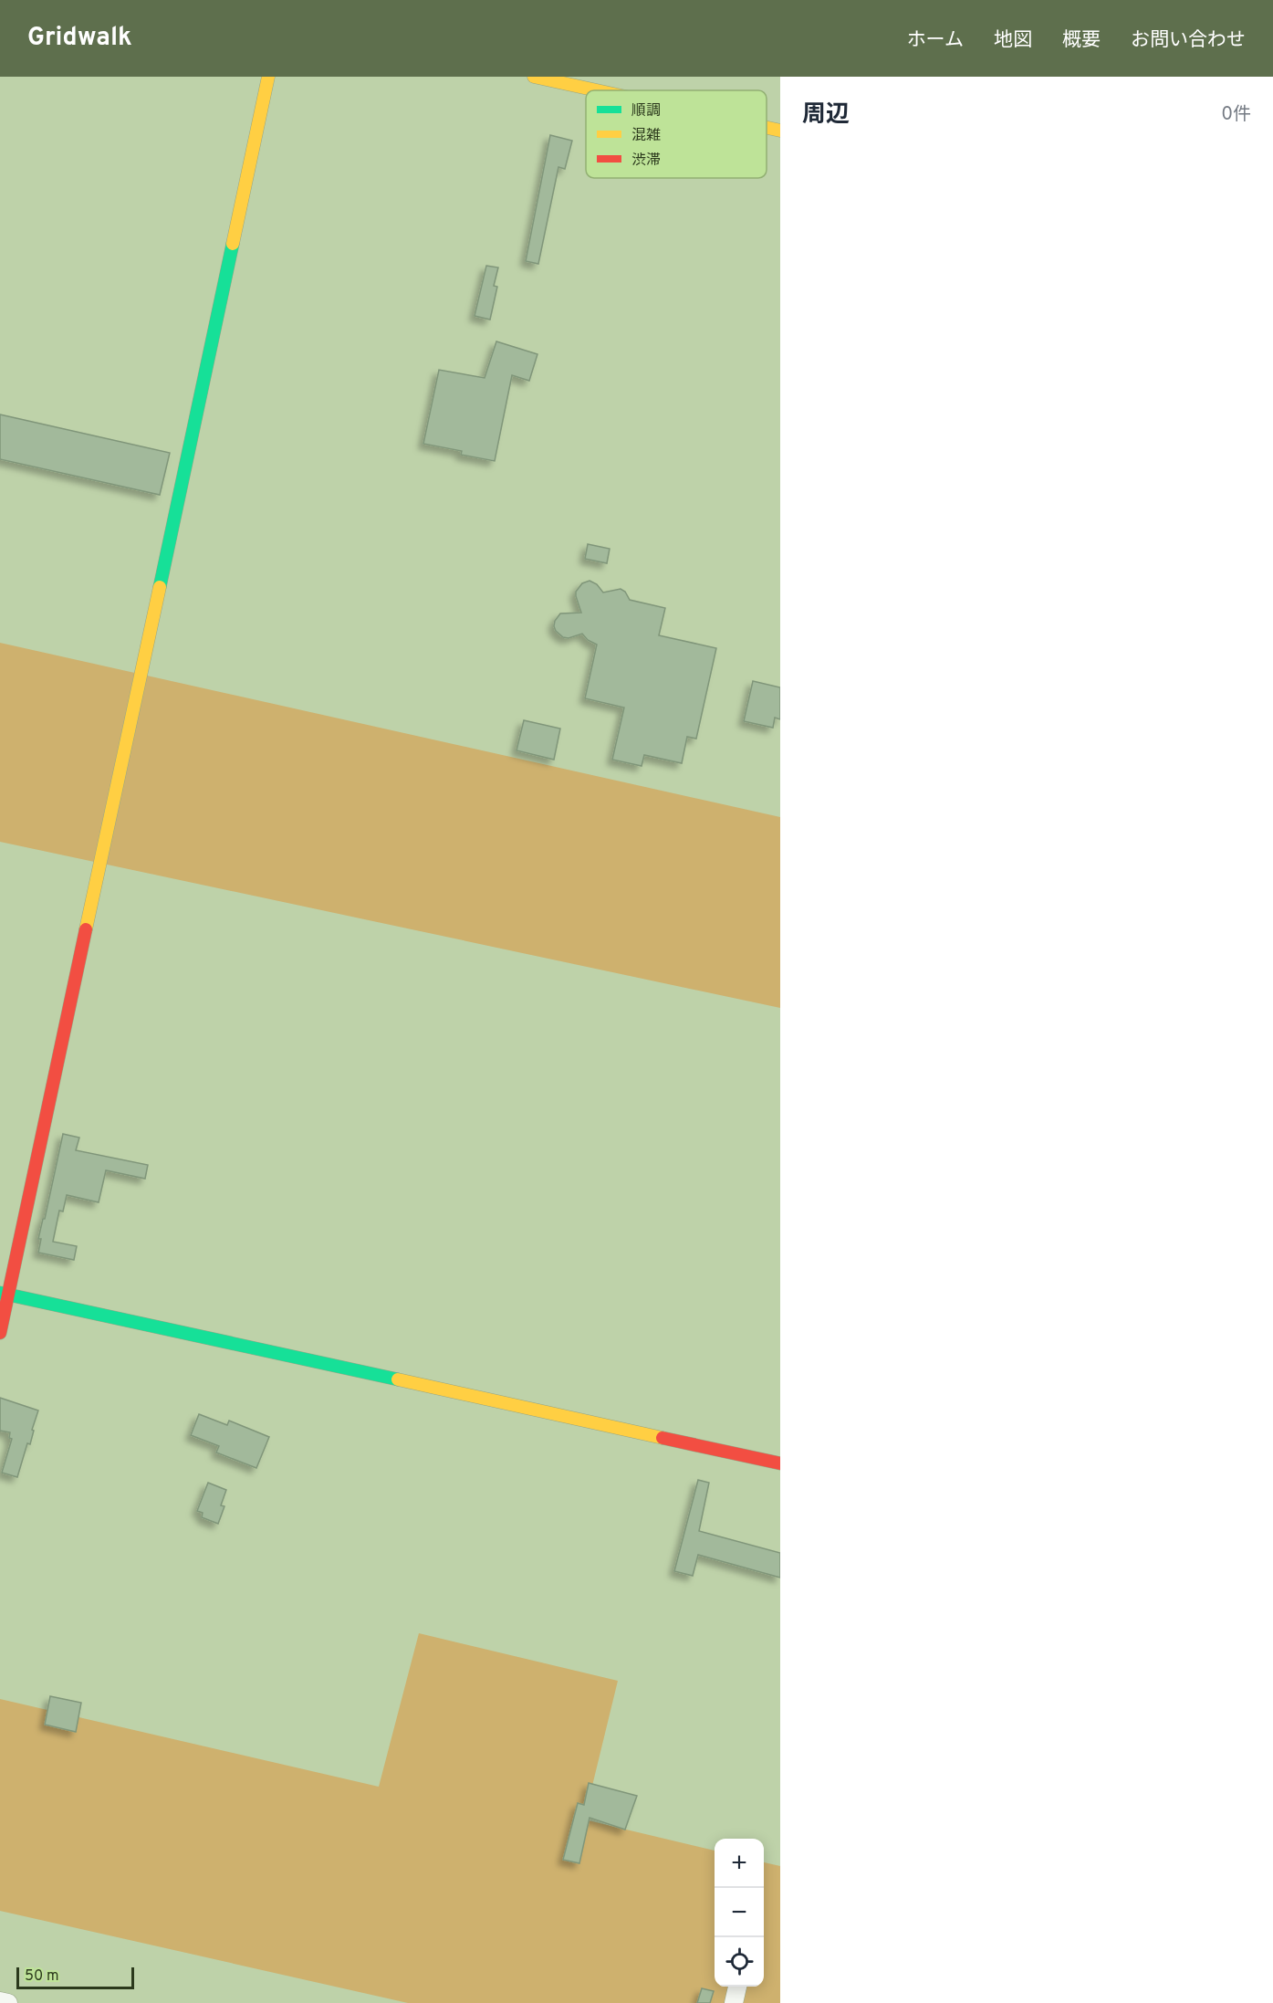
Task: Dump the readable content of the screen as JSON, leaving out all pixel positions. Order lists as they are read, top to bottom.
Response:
{
  "legend": ["順調", "混雑", "渋滞"],
  "scale_bar": "50 m",
  "page": {
    "header": "Gridwalk",
    "nav": [
      "ホーム",
      "地図",
      "概要",
      "お問い合わせ"
    ],
    "heading": ["周辺", "0件"],
    "map_buttons": ["+", "−"],
    "scale": "50 m"
  }
}
